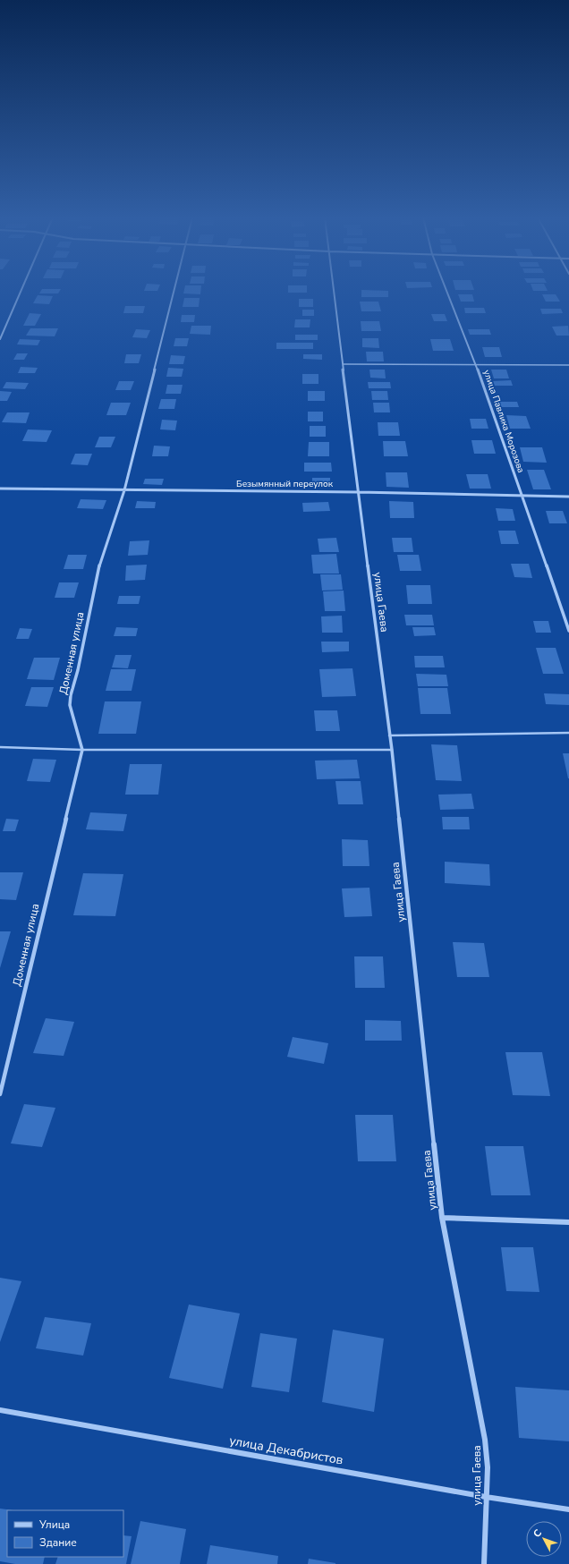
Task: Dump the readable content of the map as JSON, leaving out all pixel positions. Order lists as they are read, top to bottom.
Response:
{
  "streets": {
    "street": [
      "улица Павлика Морозова",
      "Безымянный переулок",
      "улица Гаева",
      "Доменная улица",
      "улица Декабристов"
    ]
  },
  "crossings": [
    ["улица Павлика Морозова", "Безымянный переулок"],
    ["Безымянный переулок", "улица Гаева"],
    ["Безымянный переулок", "Доменная улица"],
    ["улица Гаева", "улица Декабристов"]
  ],
  "legend": ["Улица", "Здание"],
  "north": "top left"
}
